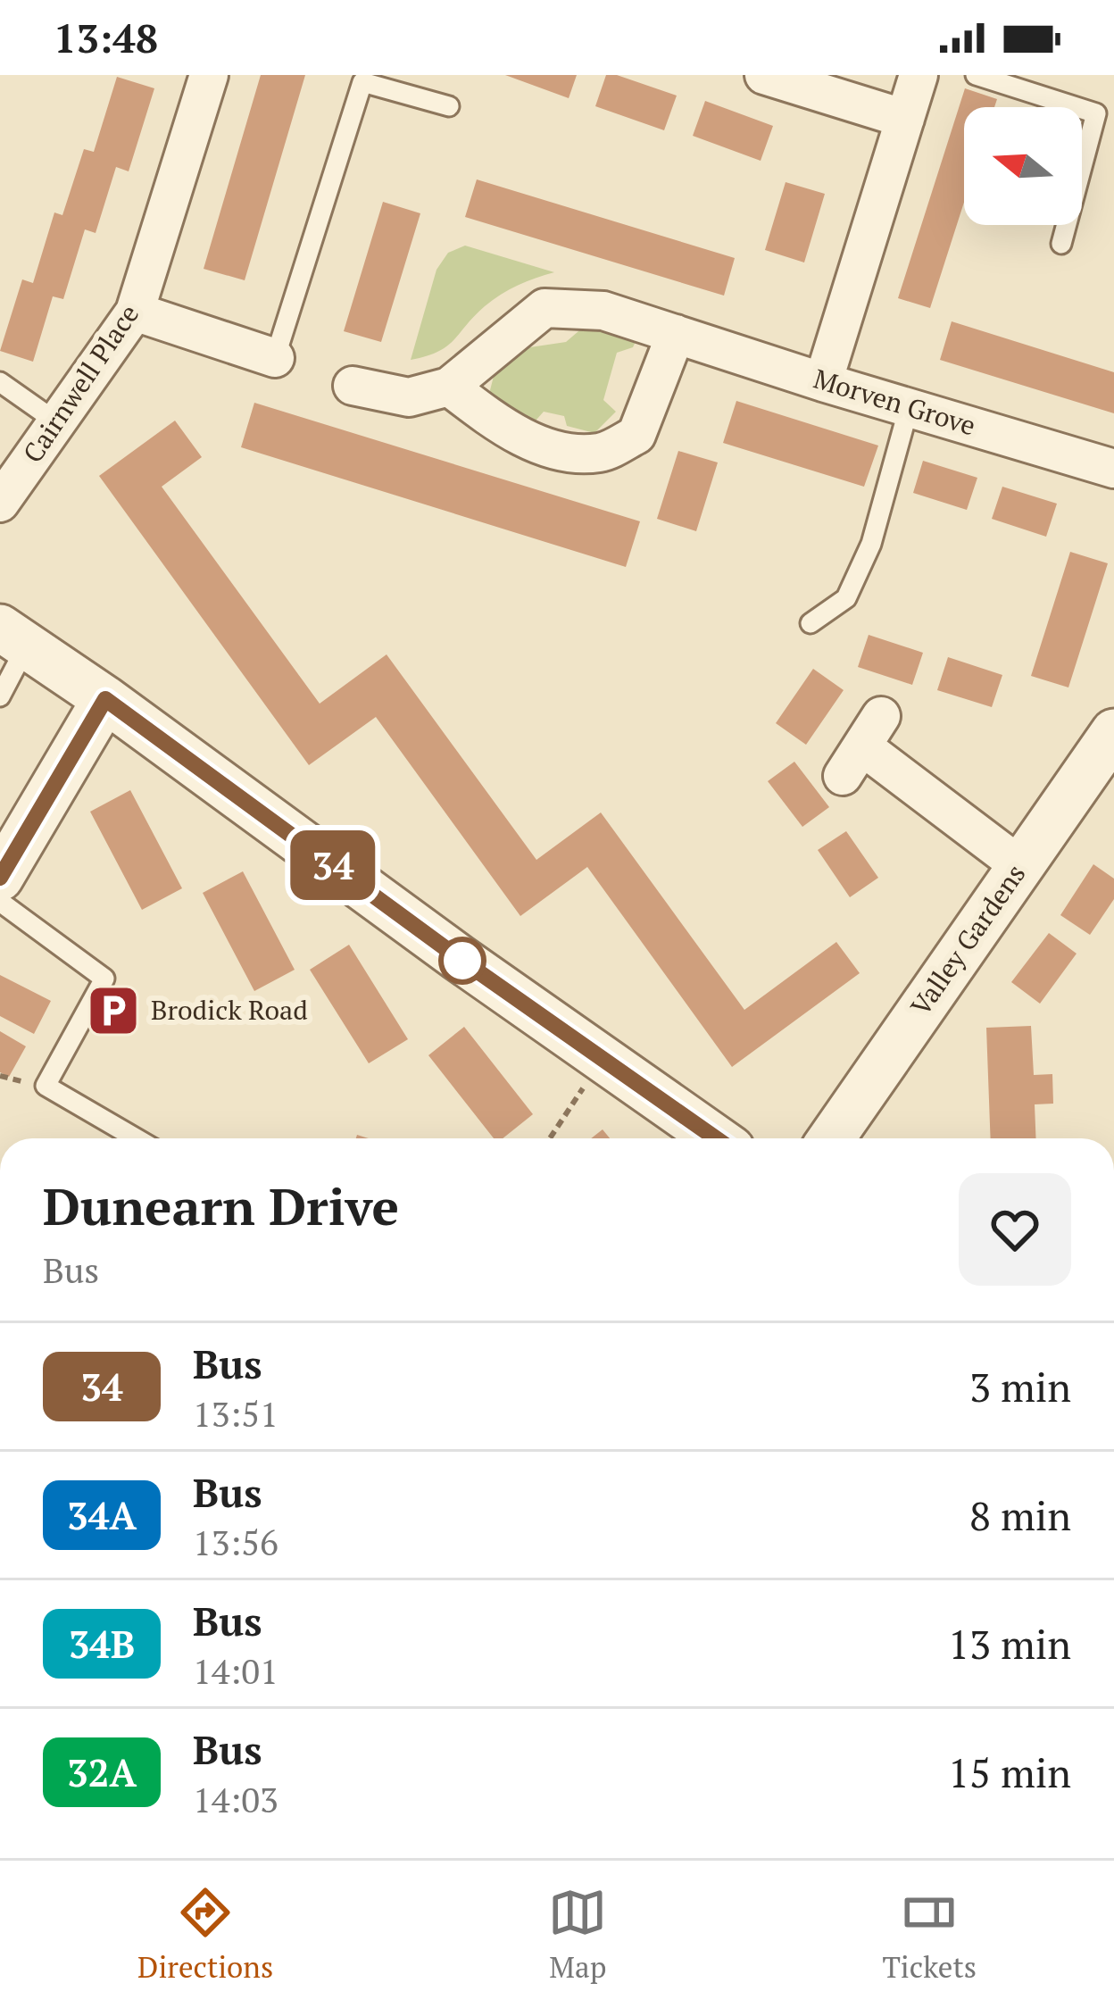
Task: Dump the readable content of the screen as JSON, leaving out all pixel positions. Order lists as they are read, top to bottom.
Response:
{
  "streets": {
    "street": ["Cairnwell Place", "Morven Grove", "Valley Gardens"]
  },
  "places": {
    "parking": ["Brodick Road"]
  },
  "lines": ["bus line 34"],
  "north": "left",
  "page": {
    "status": "13:48",
    "on_map": "34",
    "heading": ["Dunearn Drive", "Bus"],
    "list": [
      {
        "mark": "34",
        "name": "Bus",
        "note": "13:51",
        "value": "3 min"
      },
      {
        "mark": "34A",
        "name": "Bus",
        "note": "13:56",
        "value": "8 min"
      },
      {
        "mark": "34B",
        "name": "Bus",
        "note": "14:01",
        "value": "13 min"
      },
      {
        "mark": "32A",
        "name": "Bus",
        "note": "14:03",
        "value": "15 min"
      }
    ],
    "tabs": ["Directions", "Map", "Tickets"]
  }
}
